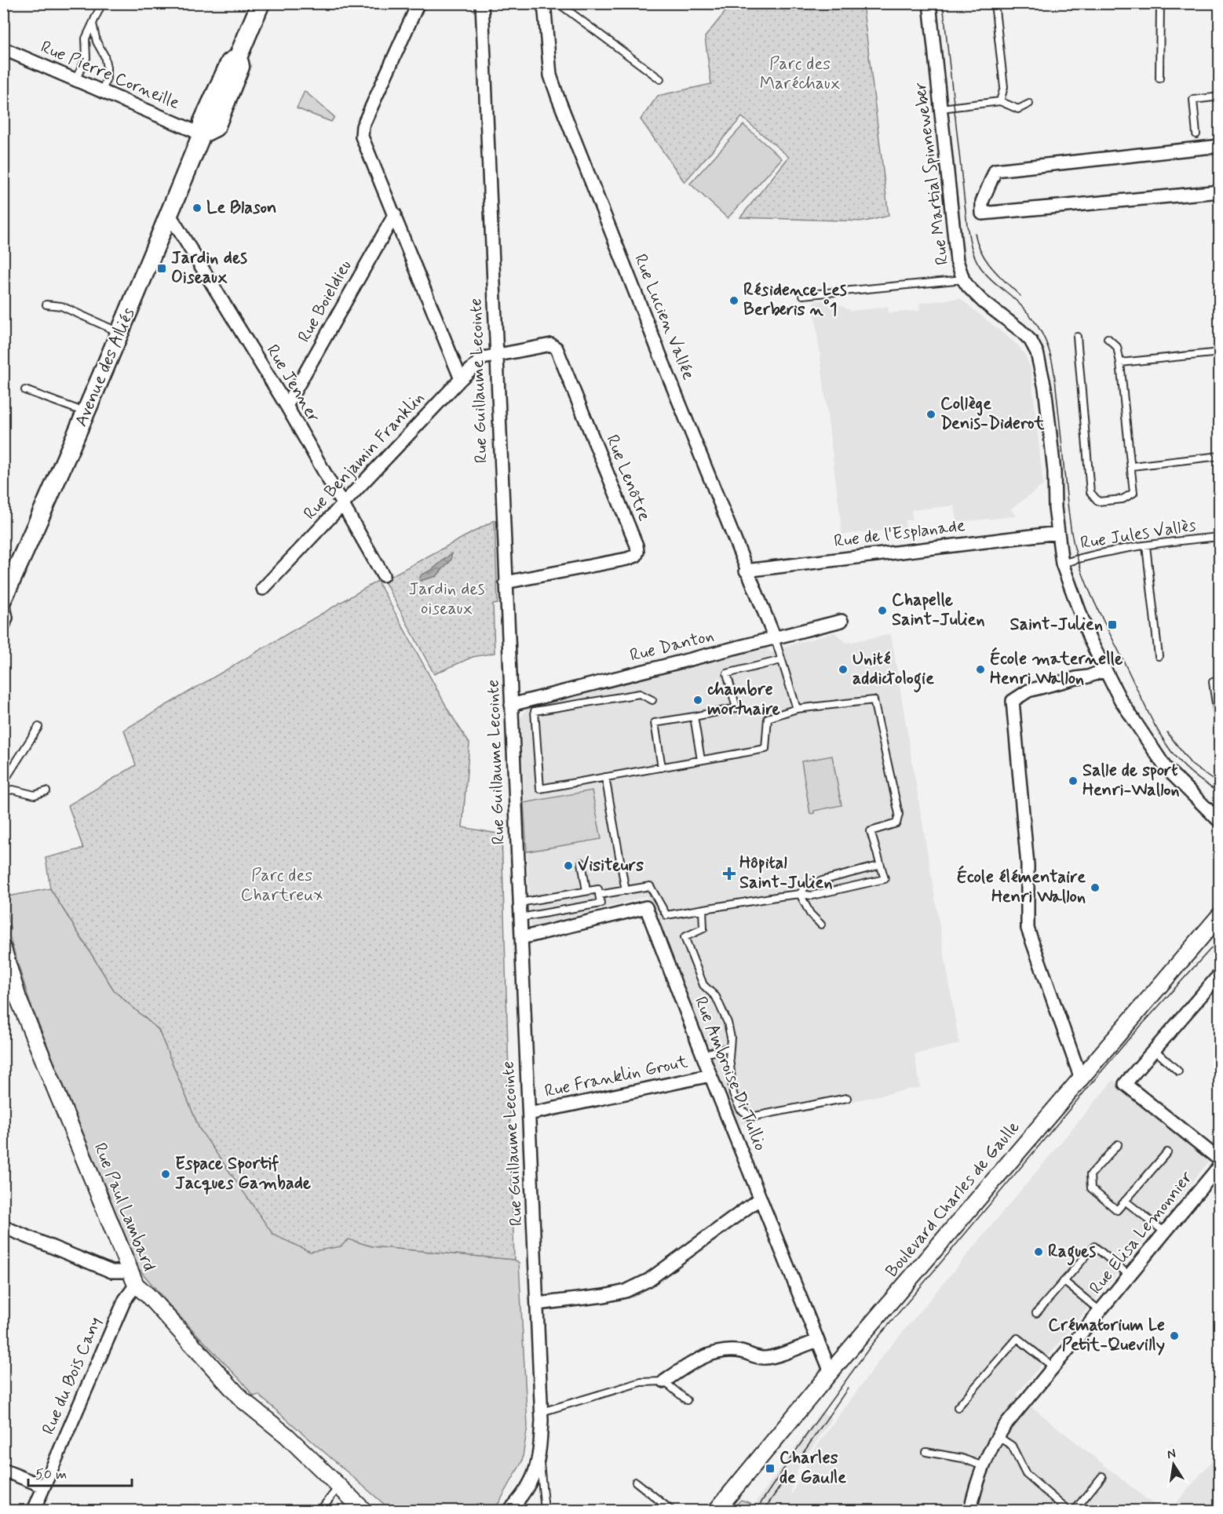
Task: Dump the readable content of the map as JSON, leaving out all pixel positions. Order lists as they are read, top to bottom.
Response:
{
  "streets": {
    "main road": ["Avenue des Alliés"],
    "street": [
      "Rue Pierre Corneille",
      "Rue Martial Spinneweber",
      "Rue Boieldieu",
      "Rue Lucien Vallée",
      "Rue Guillaume Lecointe",
      "Rue Jenner",
      "Rue Benjamin Franklin",
      "Rue Lenôtre",
      "Rue de l'Esplanade",
      "Rue Danton",
      "Rue Ambroise Di Tullio",
      "Rue Franklin Grout",
      "Boulevard Charles de Gaulle",
      "Rue Paul Lambard",
      "Rue Elisa Lemonnier",
      "Rue du Bois Cany"
    ],
    "lane": ["Rue Jules Vallès"]
  },
  "crossings": [
    ["Rue Pierre Corneille", "Avenue des Alliés"],
    ["Rue Martial Spinneweber", "Rue de l'Esplanade"],
    ["Rue Martial Spinneweber", "Rue Jules Vallès"],
    ["Rue Boieldieu", "Rue Jenner"],
    ["Rue Lucien Vallée", "Rue de l'Esplanade"],
    ["Rue Lucien Vallée", "Rue Danton"],
    ["Avenue des Alliés", "Rue Jenner"],
    ["Rue Guillaume Lecointe", "Rue Benjamin Franklin"],
    ["Rue Guillaume Lecointe", "Rue Lenôtre"],
    ["Rue Guillaume Lecointe", "Rue Danton"],
    ["Rue Guillaume Lecointe", "Rue Ambroise Di Tullio"],
    ["Rue Guillaume Lecointe", "Rue Franklin Grout"],
    ["Rue Jenner", "Rue Benjamin Franklin"],
    ["Rue Benjamin Franklin", "Rue Lenôtre"],
    ["Rue Ambroise Di Tullio", "Rue Franklin Grout"],
    ["Rue Ambroise Di Tullio", "Boulevard Charles de Gaulle"],
    ["Rue Paul Lambard", "Rue du Bois Cany"]
  ],
  "parks": ["Parc des Maréchaux", "Jardin des oiseaux", "Parc des Chartreux"],
  "places": {
    "other": [
      "Le Blason",
      "Résidence Les Berberis n°1",
      "Collège Denis-Diderot",
      "Chapelle Saint-Julien",
      "Unité addictologie",
      "École maternelle Henri Wallon",
      "chambre mortuaire",
      "Salle de sport Henri-Wallon",
      "Visiteurs",
      "École élémentaire Henri Wallon",
      "Espace Sportif Jacques Gambade",
      "Ragues",
      "Crématorium Le Petit-Quevilly"
    ],
    "transit": ["Jardin des Oiseaux", "Saint-Julien", "Charles de Gaulle"],
    "health": ["Hôpital Saint-Julien"]
  },
  "scale_bar": "50 m",
  "north": "top"
}
